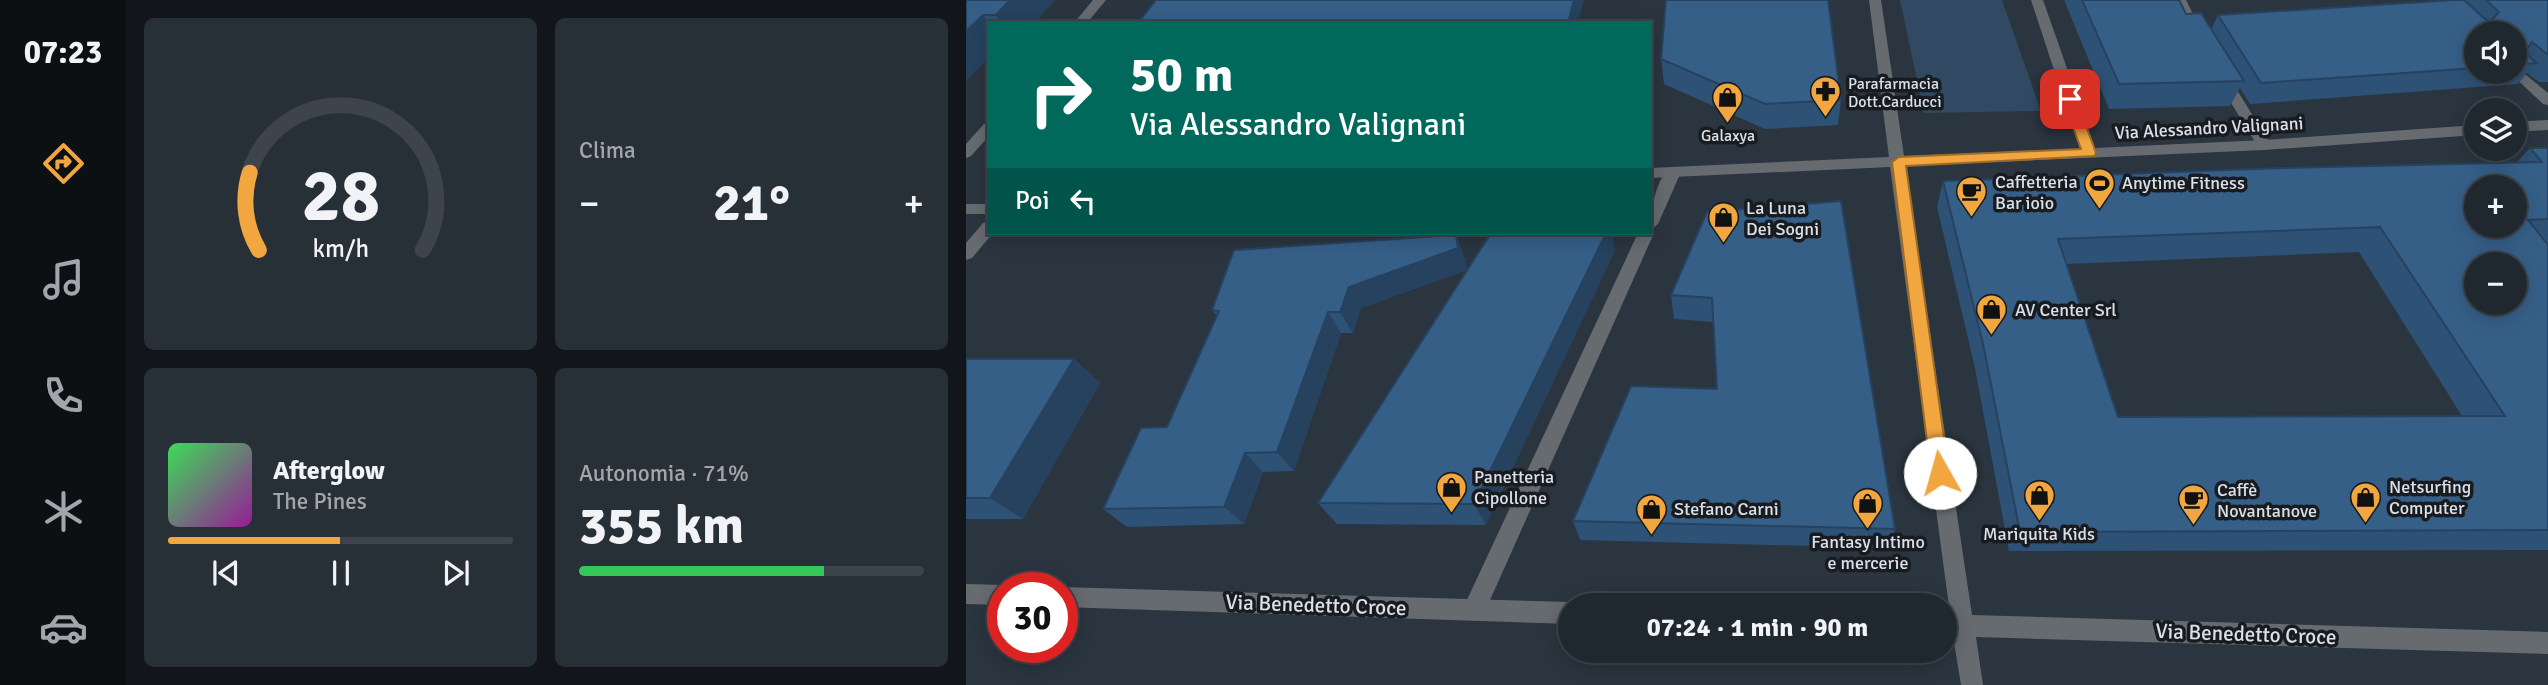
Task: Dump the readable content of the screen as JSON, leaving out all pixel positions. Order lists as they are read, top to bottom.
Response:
{
  "streets": {
    "street": ["Via Alessandro Valignani", "Via Benedetto Croce"]
  },
  "places": {
    "pharmacy": ["Parafarmacia Dott.Carducci"],
    "shop": [
      "Galaxya",
      "La Luna Dei Sogni",
      "AV Center Srl",
      "Panetteria Cipollone",
      "Mariquita Kids",
      "Netsurfing Computer",
      "Fantasy Intimo e mercerie",
      "Stefano Carni"
    ],
    "sports": ["Anytime Fitness"],
    "cafe": ["Caffetteria Bar ioio", "Caffè Novantanove"]
  },
  "page": {
    "tabs": "07:23",
    "tile": [
      "Clima",
      ["Autonomia · 71%", "355 km"]
    ],
    "map_buttons": ["+", "−"],
    "turn": ["50 m", "Via Alessandro Valignani"],
    "then": "Poi",
    "heat": ["−", "21°", "+"],
    "song": ["Afterglow", "The Pines"],
    "limit": "30",
    "trip": "07:24 · 1 min · 90 m",
    "gauge": ["28", "km/h"]
  }
}
